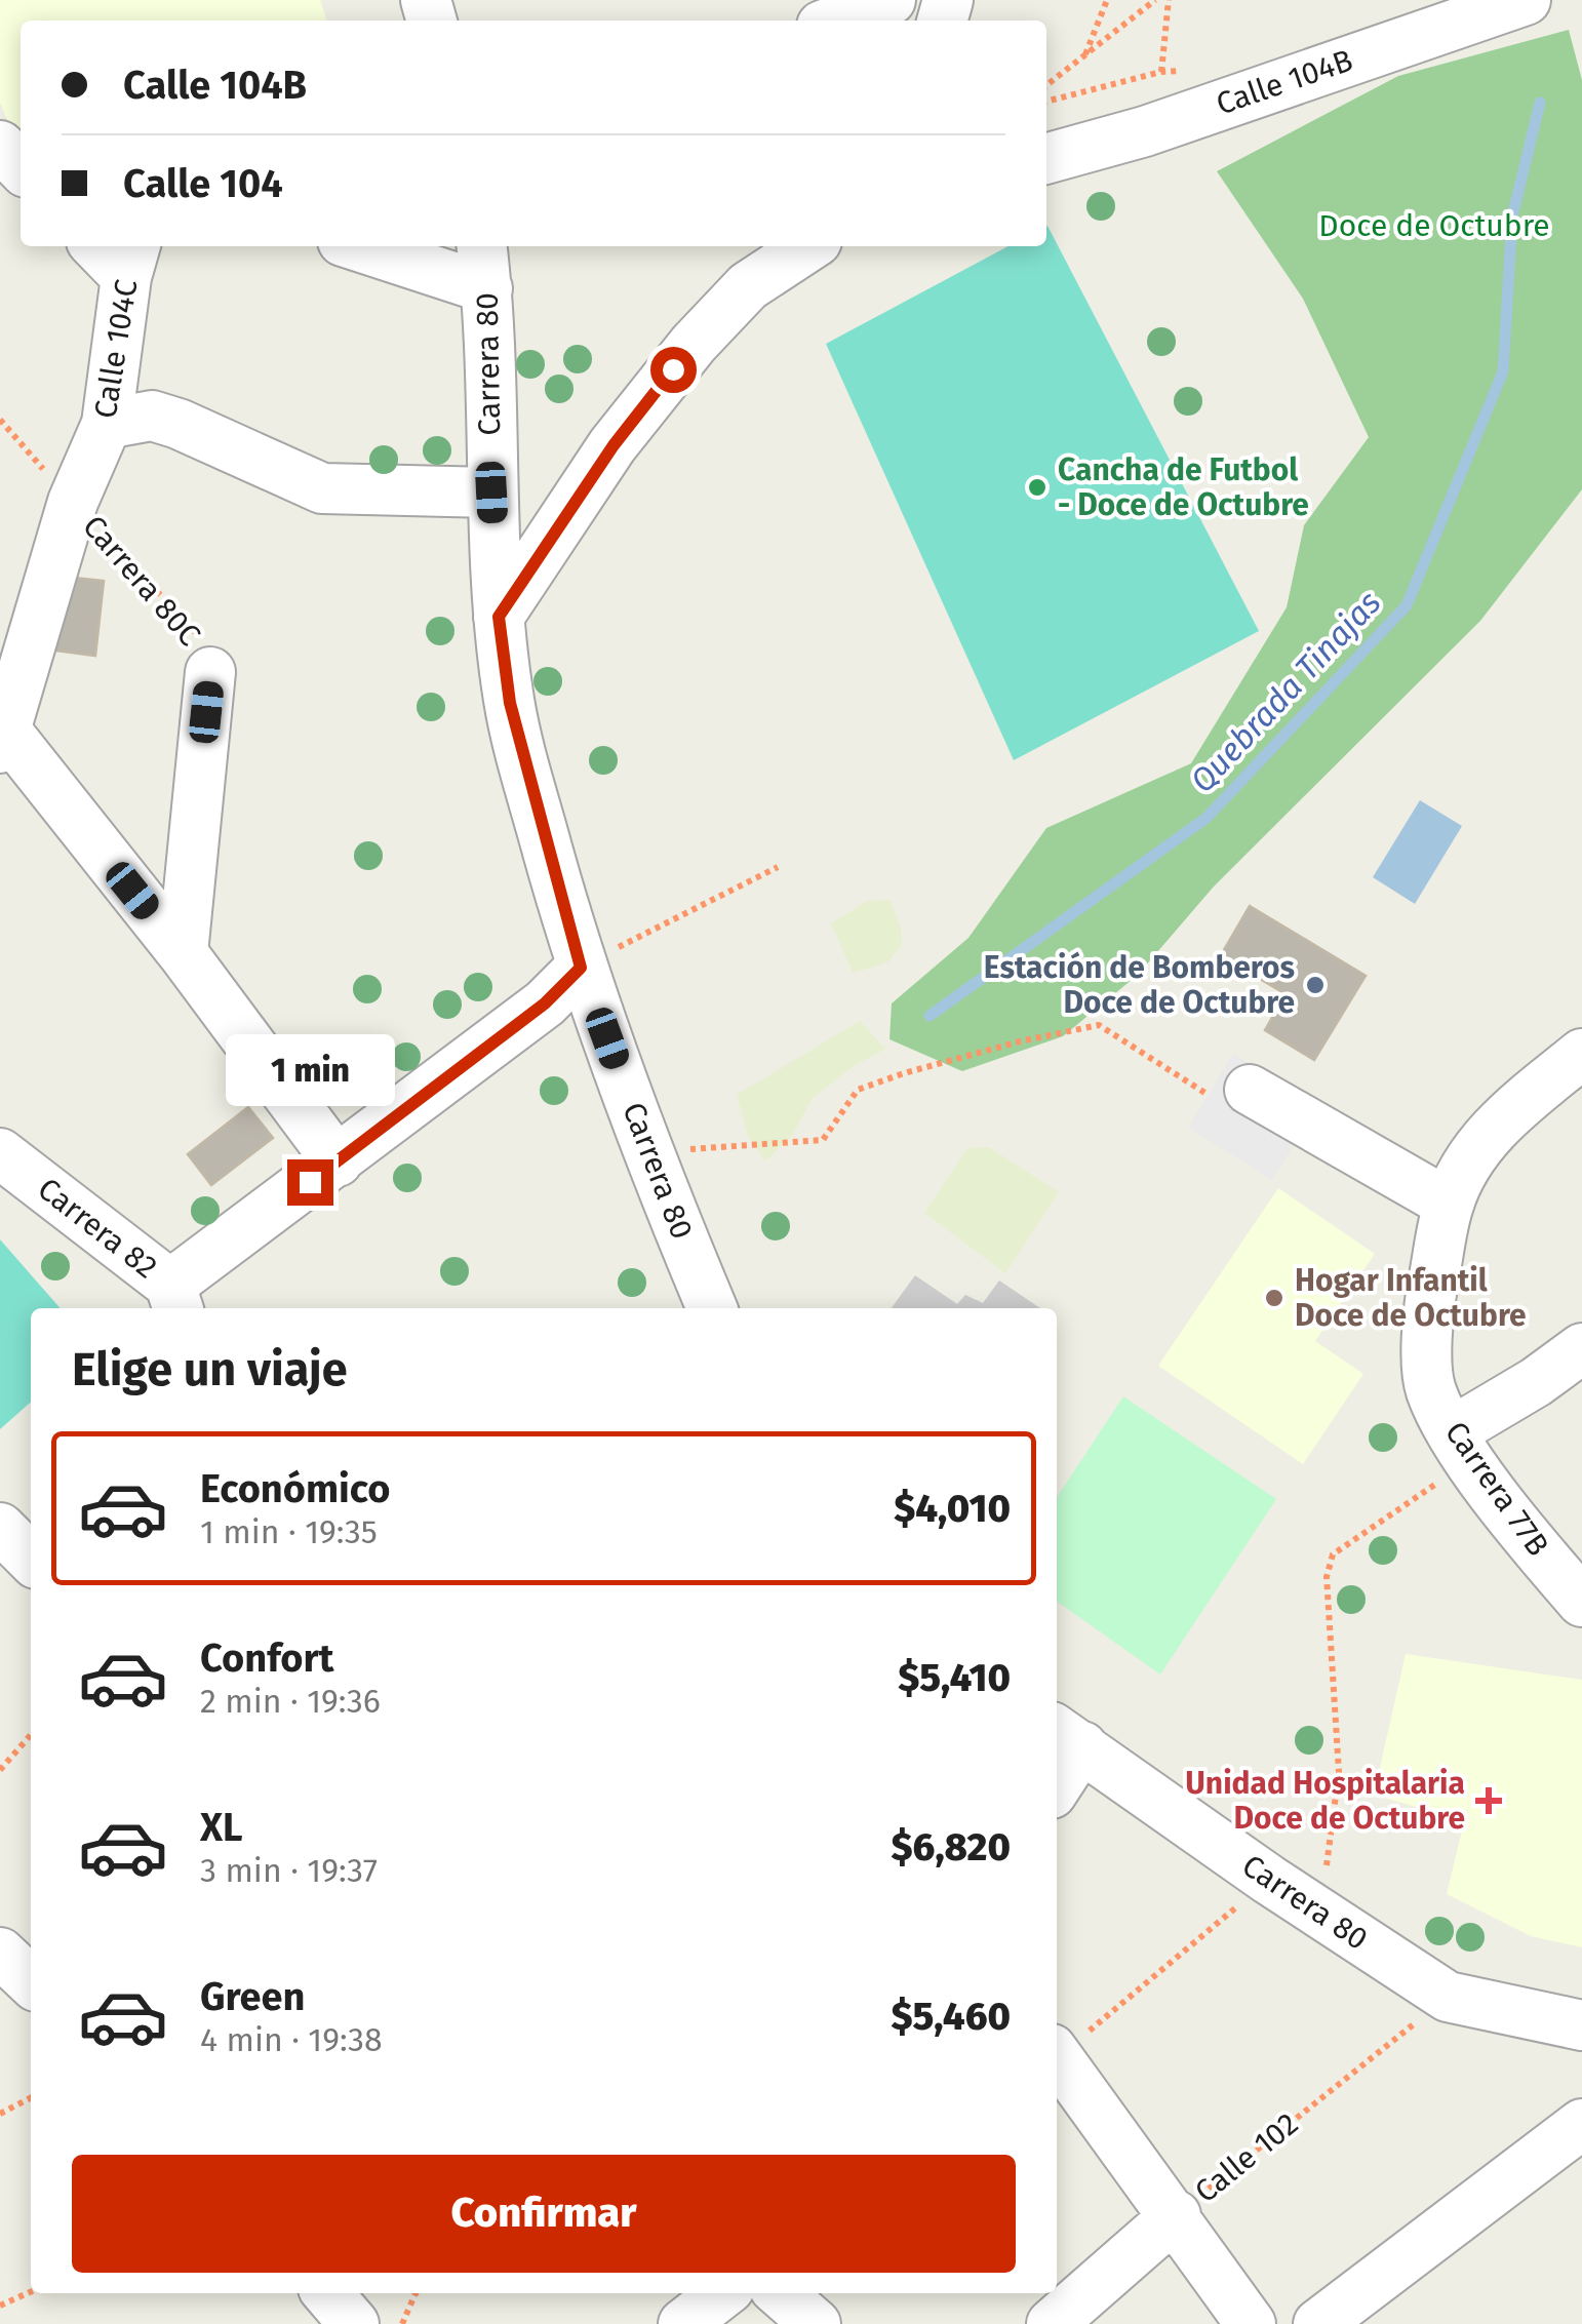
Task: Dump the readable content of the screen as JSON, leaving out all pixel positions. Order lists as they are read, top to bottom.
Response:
{
  "streets": {
    "street": [
      "Calle 104B",
      "Calle 104C",
      "Carrera 80",
      "Carrera 80C",
      "Carrera 82",
      "Carrera 77B",
      "Calle 102"
    ]
  },
  "crossings": [
    ["Calle 104C", "Carrera 80C"],
    ["Carrera 80", "Calle 102"]
  ],
  "water": ["Quebrada Tinajas"],
  "parks": ["Doce de Octubre"],
  "places": {
    "other": ["Cancha de Futbol - Doce de Octubre", "Estación de Bomberos Doce de Octubre", "Hogar Infantil Doce de Octubre"],
    "health": ["Unidad Hospitalaria Doce de Octubre"]
  },
  "page": {
    "banner": ["Calle 104B", "Calle 104"],
    "bubble": "1 min",
    "heading": "Elige un viaje",
    "list": [
      {
        "name": "Económico",
        "note": "1 min · 19:35",
        "value": "$4,010"
      },
      {
        "name": "Confort",
        "note": "2 min · 19:36",
        "value": "$5,410"
      },
      {
        "name": "XL",
        "note": "3 min · 19:37",
        "value": "$6,820"
      },
      {
        "name": "Green",
        "note": "4 min · 19:38",
        "value": "$5,460"
      }
    ],
    "buttons": "Confirmar"
  }
}
